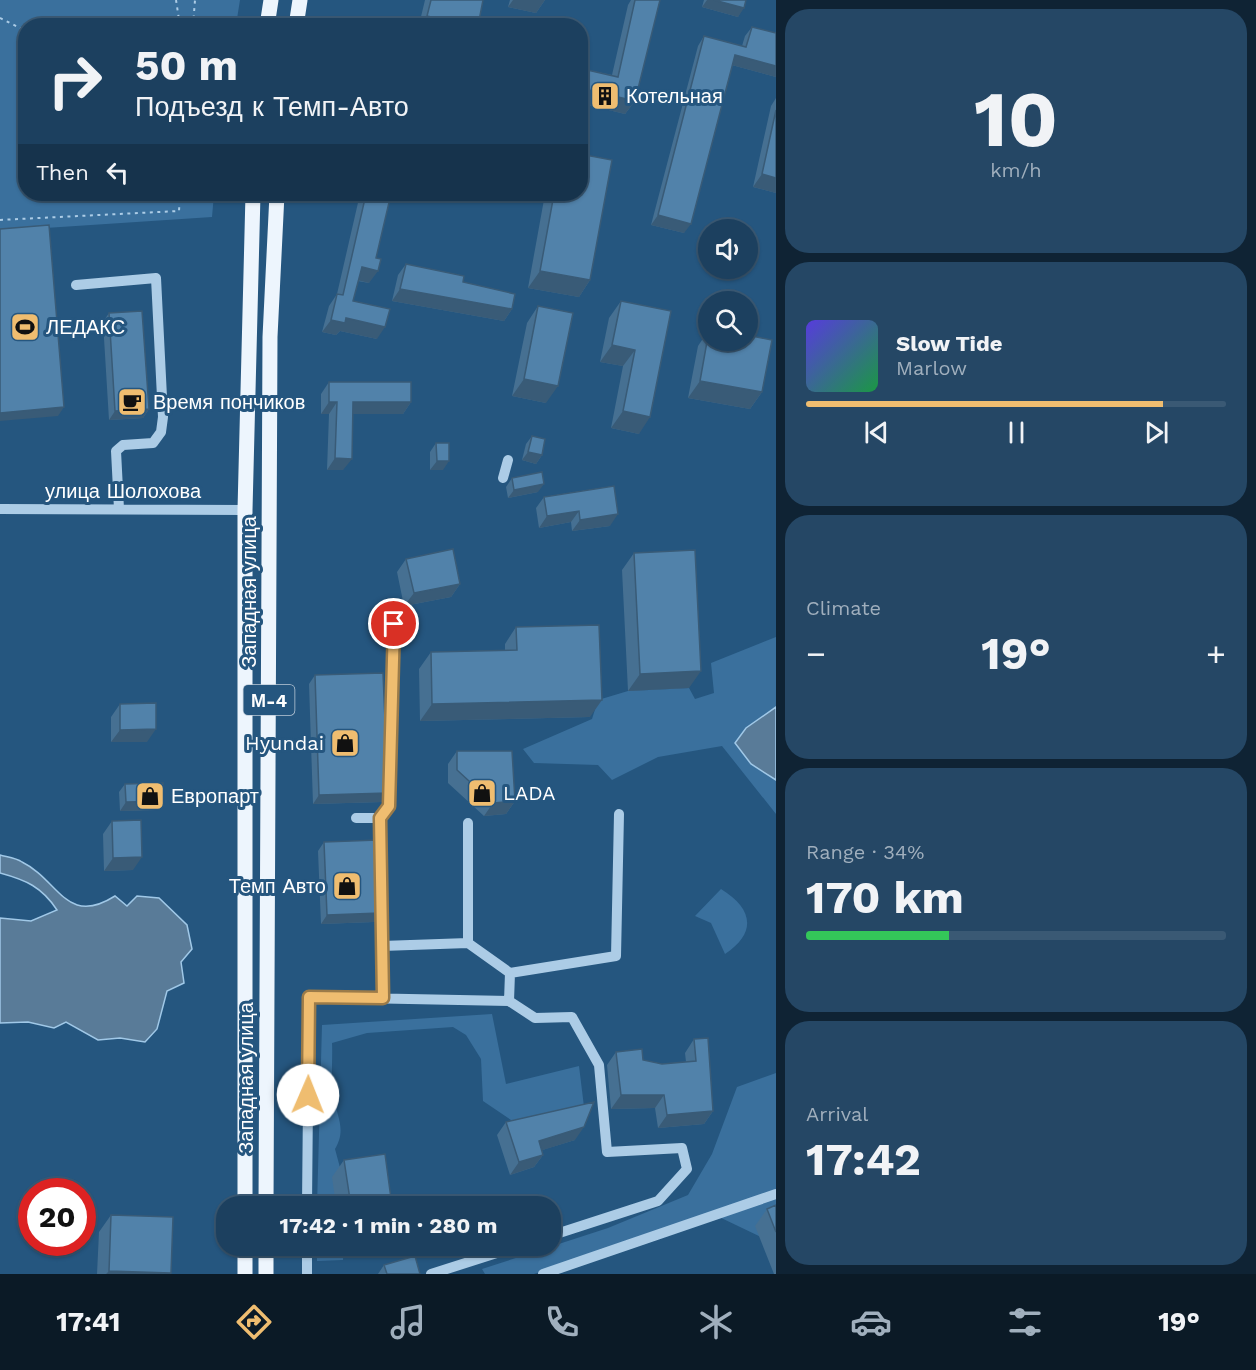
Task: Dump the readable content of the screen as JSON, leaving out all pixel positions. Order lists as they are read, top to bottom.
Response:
{
  "streets": {
    "main road": ["Западная улица", "М-4"],
    "street": ["улица Шолохова"]
  },
  "crossings": [
    ["улица Шолохова", "Западная улица"]
  ],
  "places": {
    "building": ["Котельная"],
    "sports": ["ЛЕДАКС"],
    "cafe": ["Время пончиков"],
    "shop": [
      "Hyundai",
      "LADA",
      "Европарт",
      "Темп Авто"
    ]
  },
  "page": {
    "tile": [
      ["10", "km/h"],
      "Climate",
      ["Range · 34%", "170 km"],
      ["Arrival", "17:42"]
    ],
    "turn": ["50 m", "Подъезд к Темп-Авто"],
    "then": "Then",
    "song": ["Slow Tide", "Marlow"],
    "heat": ["−", "19°", "+"],
    "limit": "20",
    "trip": "17:42 · 1 min · 280 m",
    "tabs": ["17:41", "19°"]
  }
}
